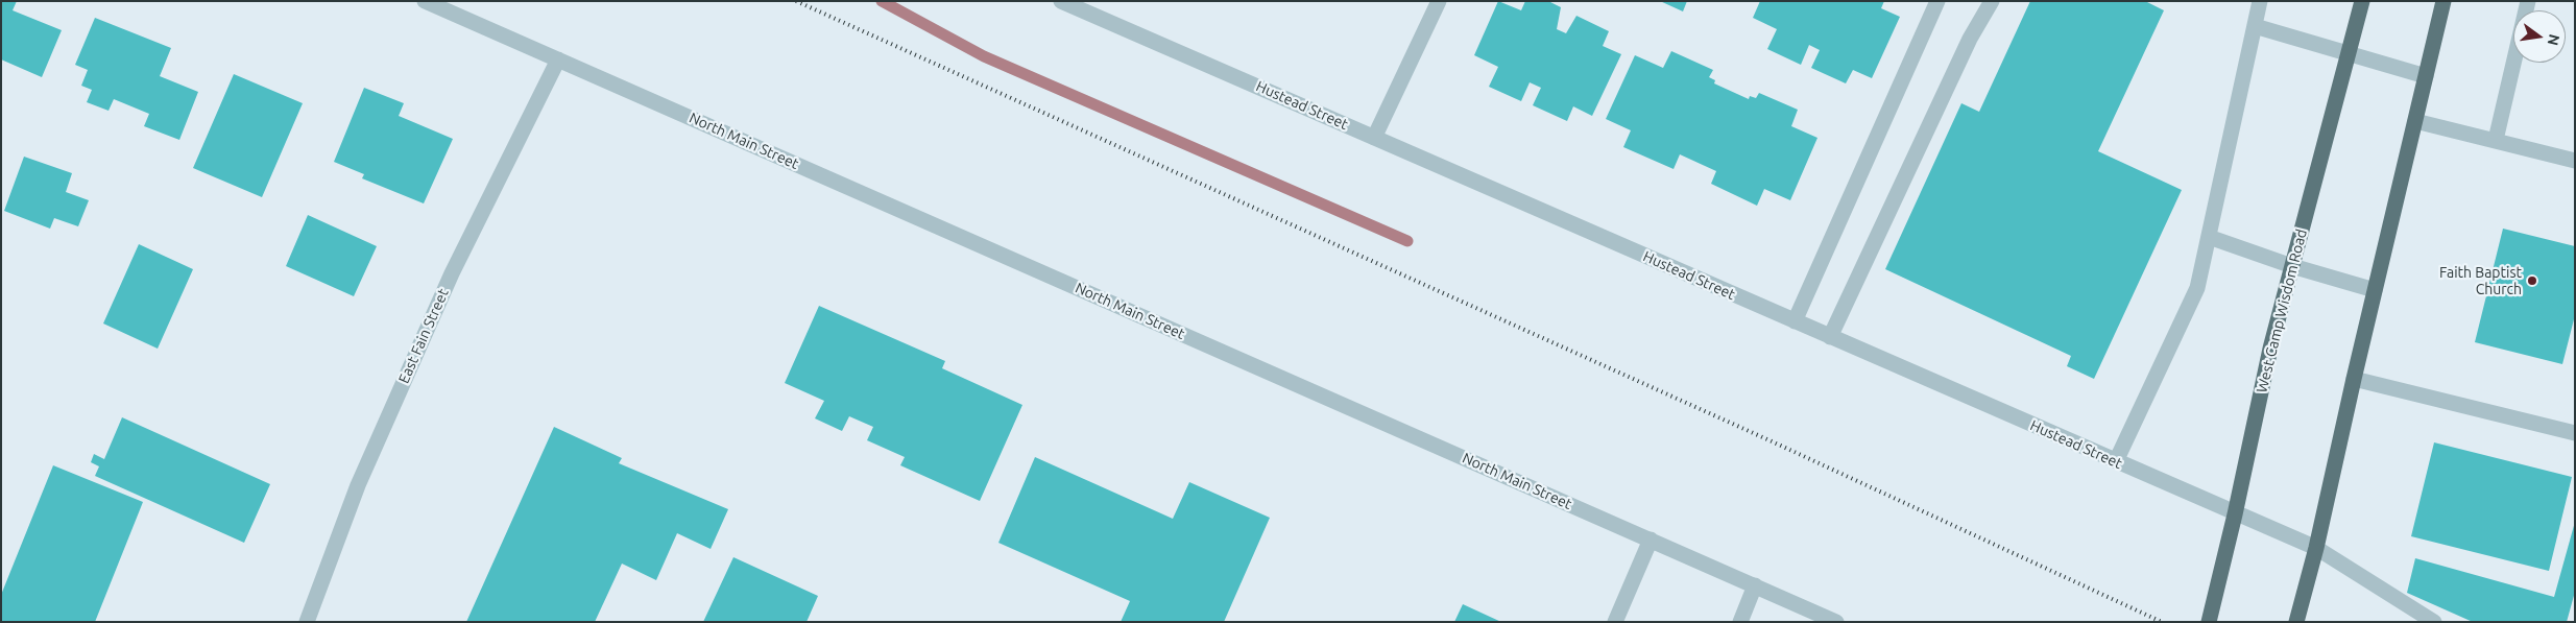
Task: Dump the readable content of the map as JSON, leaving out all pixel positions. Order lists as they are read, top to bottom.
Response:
{
  "streets": {
    "main road": ["West Camp Wisdom Road"],
    "street": ["Hustead Street", "North Main Street", "East Fain Street"]
  },
  "crossings": [
    ["Hustead Street", "West Camp Wisdom Road"],
    ["North Main Street", "East Fain Street"]
  ],
  "places": ["Faith Baptist Church"],
  "north": "right"
}
